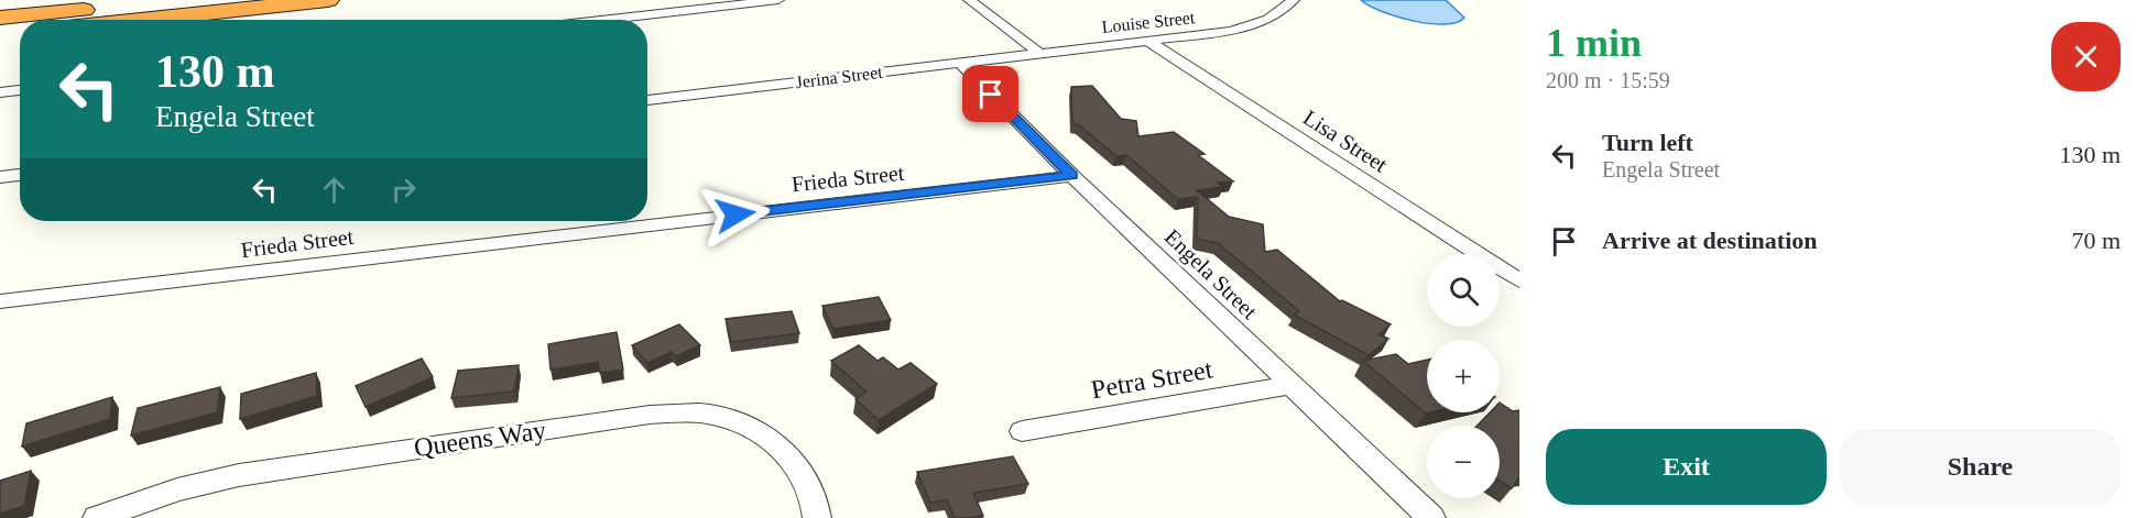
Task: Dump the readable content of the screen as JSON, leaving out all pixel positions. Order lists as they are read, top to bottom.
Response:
{
  "streets": {
    "street": [
      "Louise Street",
      "Jerina Street",
      "Lisa Street",
      "Frieda Street",
      "Engela Street",
      "Petra Street",
      "Queens Way"
    ]
  },
  "crossings": [
    ["Louise Street", "Jerina Street"],
    ["Louise Street", "Lisa Street"],
    ["Jerina Street", "Engela Street"],
    ["Frieda Street", "Engela Street"],
    ["Engela Street", "Petra Street"]
  ],
  "page": {
    "heading": ["1 min", "200 m · 15:59"],
    "turn": ["130 m", "Engela Street"],
    "list": [
      {
        "name": "Turn left",
        "note": "Engela Street",
        "value": "130 m"
      },
      {
        "name": "Arrive at destination",
        "value": "70 m"
      }
    ],
    "map_buttons": ["+", "−"],
    "buttons": ["Exit", "Share"]
  }
}
